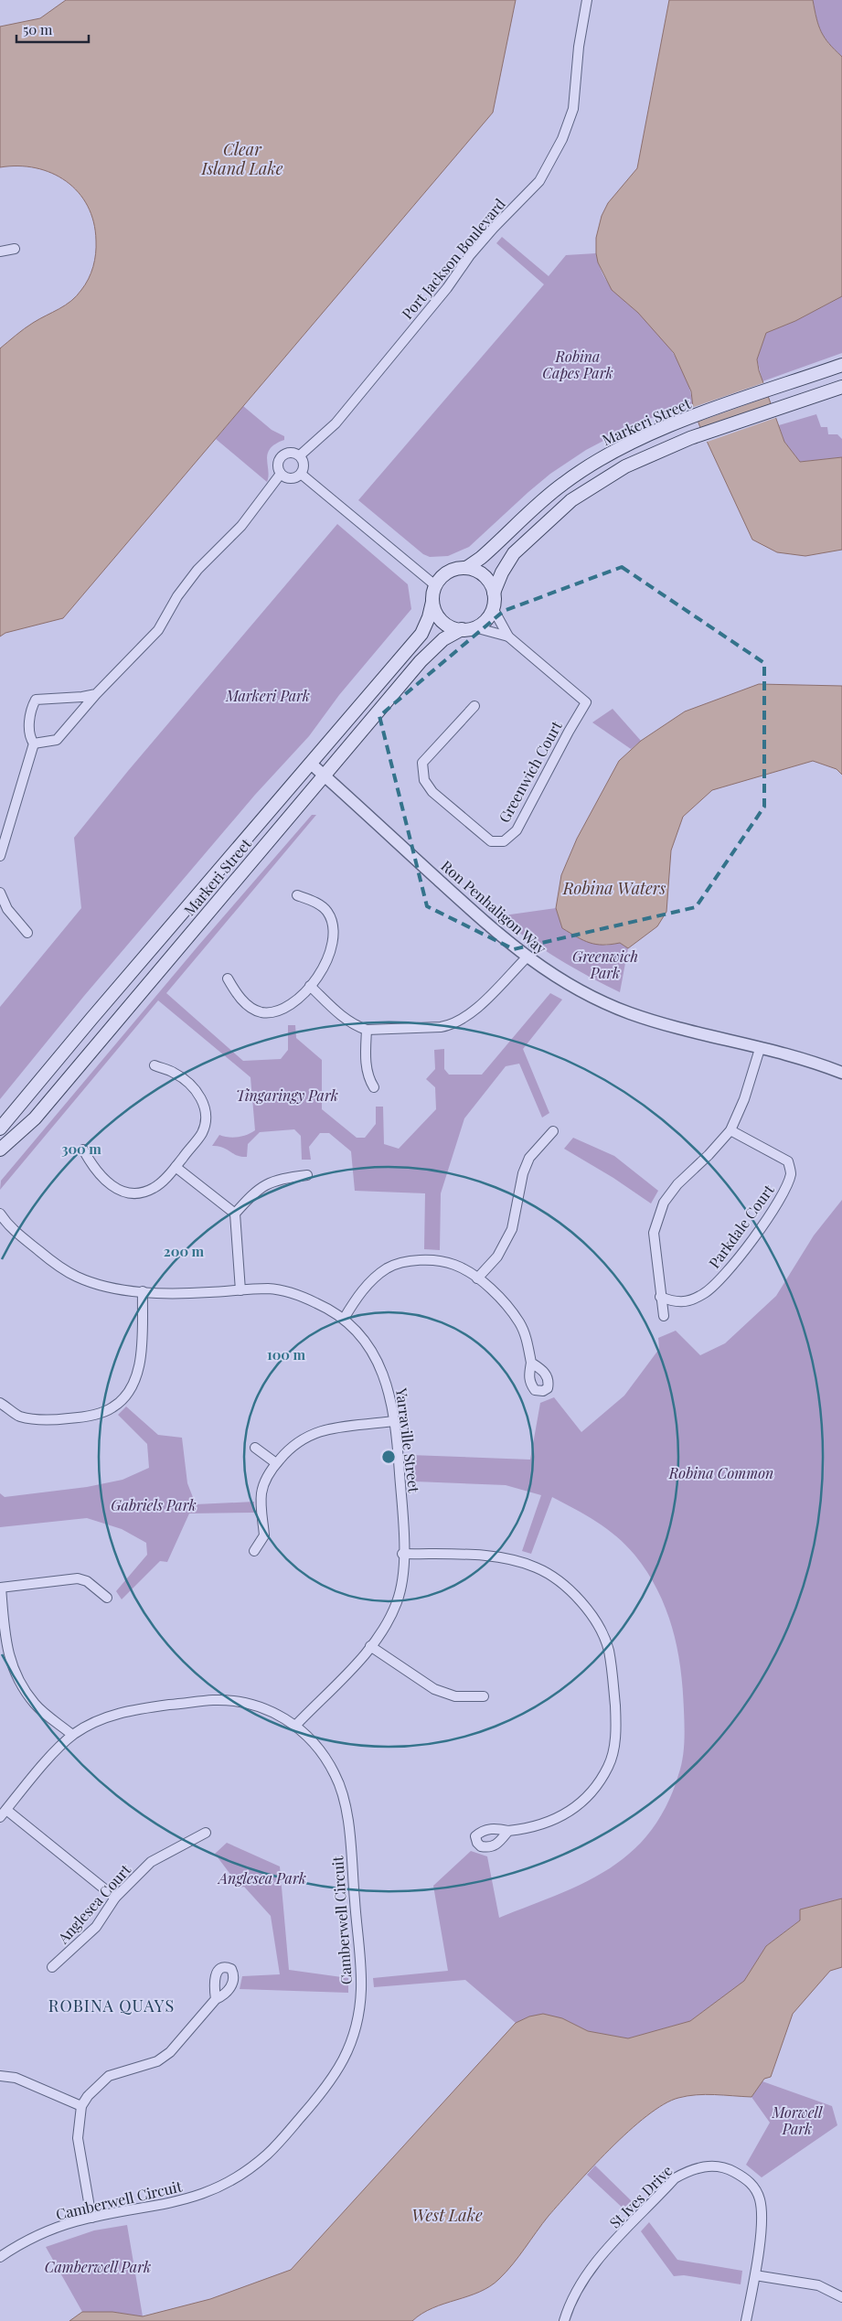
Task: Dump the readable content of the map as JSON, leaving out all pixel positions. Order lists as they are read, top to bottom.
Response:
{
  "streets": {
    "main road": ["Markeri Street"],
    "street": [
      "Port Jackson Boulevard",
      "Greenwich Court",
      "Ron Penhaligon Way",
      "Parkdale Court",
      "Yarraville Street",
      "Anglesea Court",
      "Camberwell Circuit",
      "St Ives Drive"
    ]
  },
  "crossings": [
    ["Markeri Street", "Greenwich Court"],
    ["Markeri Street", "Ron Penhaligon Way"],
    ["Yarraville Street", "Camberwell Circuit"]
  ],
  "districts": ["ROBINA QUAYS"],
  "water": ["Clear Island Lake", "Robina Waters", "West Lake"],
  "parks": [
    "Robina Capes Park",
    "Markeri Park",
    "Greenwich Park",
    "Tingaringy Park",
    "Robina Common",
    "Gabriels Park",
    "Anglesea Park",
    "Morwell Park",
    "Camberwell Park"
  ],
  "scale_bar": "50 m",
  "rings": ["300 m", "200 m", "100 m"]
}
